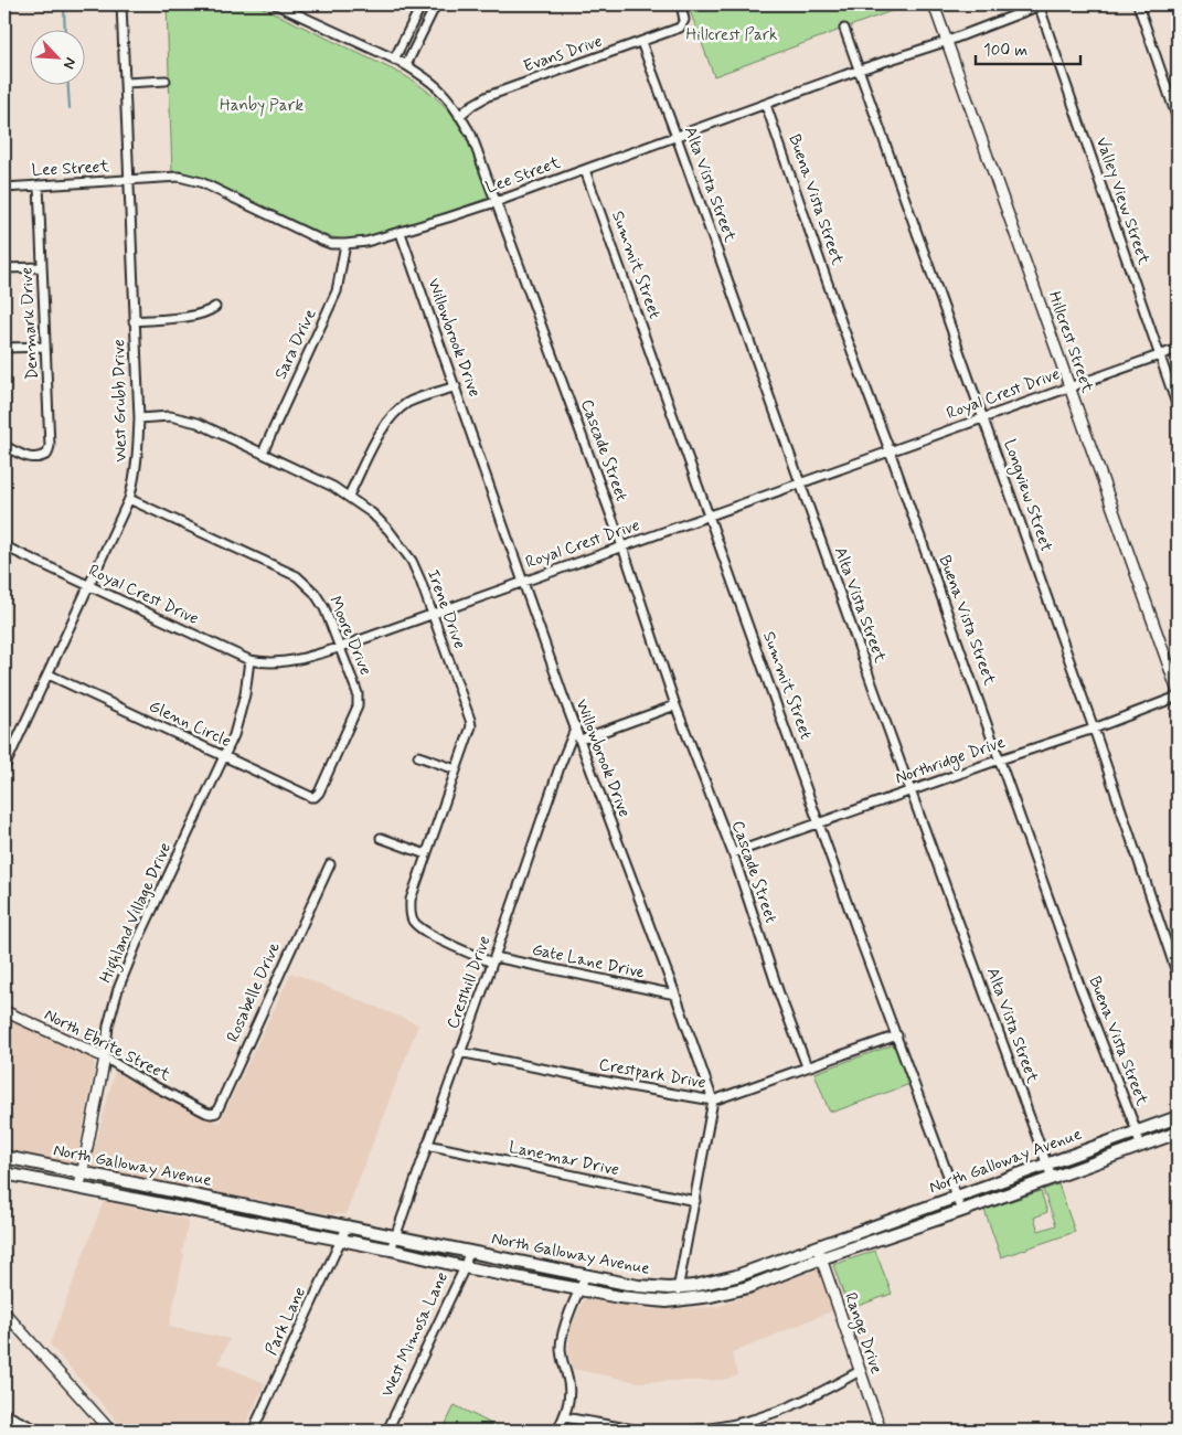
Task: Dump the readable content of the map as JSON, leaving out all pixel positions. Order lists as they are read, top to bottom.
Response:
{
  "streets": {
    "main road": ["North Galloway Avenue"],
    "street": [
      "Evans Drive",
      "Lee Street",
      "Alta Vista Street",
      "Buena Vista Street",
      "Valley View Street",
      "Summit Street",
      "Denmark Drive",
      "Willowbrook Drive",
      "Hillcrest Street",
      "Sara Drive",
      "Royal Crest Drive",
      "West Grubb Drive",
      "Cascade Street",
      "Longview Street",
      "Irene Drive",
      "Moore Drive",
      "Glenn Circle",
      "Northridge Drive",
      "Highland Village Drive",
      "Gate Lane Drive",
      "Cresthill Drive",
      "Rosabelle Drive",
      "North Ebrite Street",
      "Crestpark Drive",
      "Lanemar Drive",
      "Park Lane",
      "Range Drive",
      "West Mimosa Lane"
    ]
  },
  "crossings": [
    ["Evans Drive", "Alta Vista Street"],
    ["Evans Drive", "Cascade Street"],
    ["Lee Street", "Alta Vista Street"],
    ["Lee Street", "Buena Vista Street"],
    ["Lee Street", "Valley View Street"],
    ["Lee Street", "Summit Street"],
    ["Lee Street", "Denmark Drive"],
    ["Lee Street", "Willowbrook Drive"],
    ["Lee Street", "Hillcrest Street"],
    ["Lee Street", "Sara Drive"],
    ["Lee Street", "West Grubb Drive"],
    ["Lee Street", "Cascade Street"],
    ["Lee Street", "Longview Street"],
    ["Alta Vista Street", "Royal Crest Drive"],
    ["Alta Vista Street", "Northridge Drive"],
    ["Alta Vista Street", "North Galloway Avenue"],
    ["Buena Vista Street", "Royal Crest Drive"],
    ["Buena Vista Street", "Northridge Drive"],
    ["Buena Vista Street", "North Galloway Avenue"],
    ["Valley View Street", "Royal Crest Drive"],
    ["Summit Street", "Royal Crest Drive"],
    ["Summit Street", "Northridge Drive"],
    ["Summit Street", "Crestpark Drive"],
    ["Summit Street", "North Galloway Avenue"],
    ["Willowbrook Drive", "Royal Crest Drive"],
    ["Willowbrook Drive", "Gate Lane Drive"],
    ["Willowbrook Drive", "Cresthill Drive"],
    ["Willowbrook Drive", "Crestpark Drive"],
    ["Willowbrook Drive", "Lanemar Drive"],
    ["Willowbrook Drive", "North Galloway Avenue"],
    ["Hillcrest Street", "Royal Crest Drive"],
    ["Sara Drive", "Irene Drive"],
    ["Royal Crest Drive", "West Grubb Drive"],
    ["Royal Crest Drive", "Cascade Street"],
    ["Royal Crest Drive", "Longview Street"],
    ["Royal Crest Drive", "Irene Drive"],
    ["Royal Crest Drive", "Moore Drive"],
    ["Royal Crest Drive", "Highland Village Drive"],
    ["West Grubb Drive", "Irene Drive"],
    ["West Grubb Drive", "Moore Drive"],
    ["West Grubb Drive", "Glenn Circle"],
    ["Cascade Street", "Northridge Drive"],
    ["Cascade Street", "Crestpark Drive"],
    ["Longview Street", "Northridge Drive"],
    ["Irene Drive", "Gate Lane Drive"],
    ["Moore Drive", "Glenn Circle"],
    ["Glenn Circle", "Highland Village Drive"],
    ["Highland Village Drive", "North Ebrite Street"],
    ["Highland Village Drive", "North Galloway Avenue"],
    ["Gate Lane Drive", "Cresthill Drive"],
    ["Cresthill Drive", "Crestpark Drive"],
    ["Cresthill Drive", "Lanemar Drive"],
    ["Cresthill Drive", "North Galloway Avenue"],
    ["Rosabelle Drive", "North Ebrite Street"],
    ["North Galloway Avenue", "Park Lane"],
    ["North Galloway Avenue", "Range Drive"],
    ["North Galloway Avenue", "West Mimosa Lane"]
  ],
  "parks": ["Hillcrest Park", "Hanby Park"],
  "scale_bar": "100 m",
  "north": "bottom right"
}
